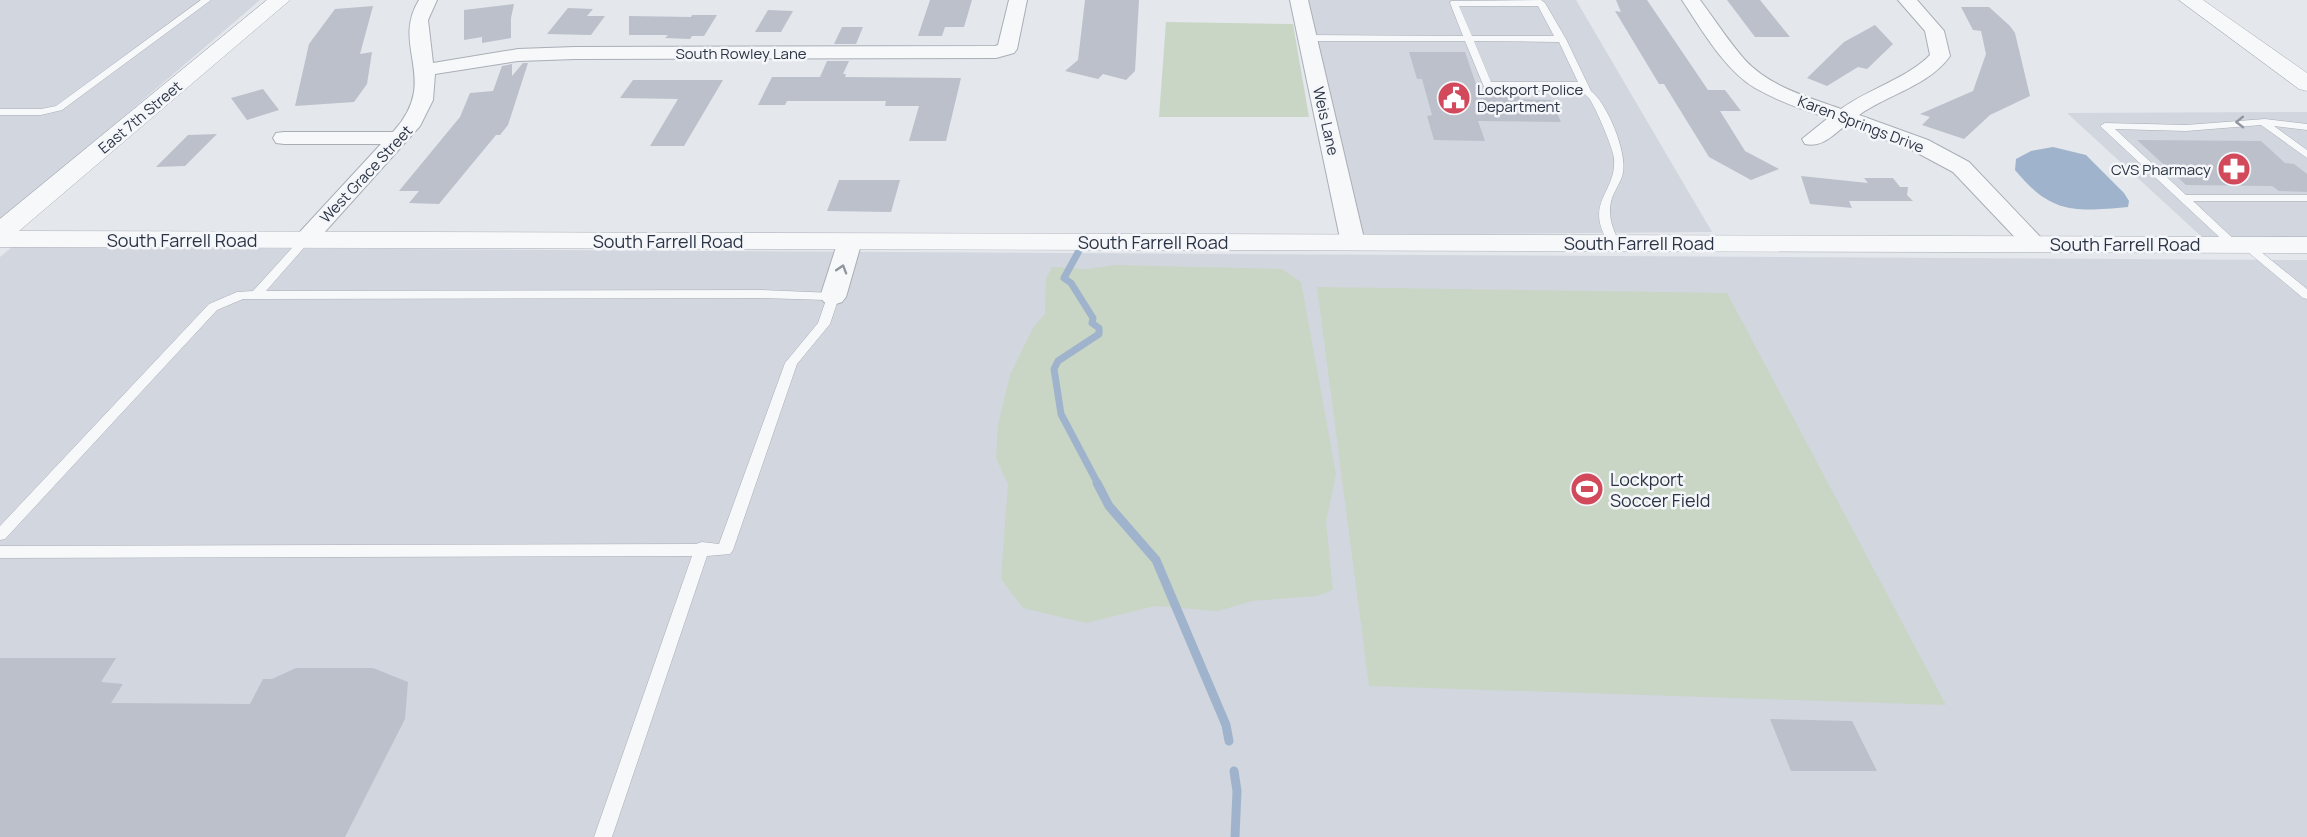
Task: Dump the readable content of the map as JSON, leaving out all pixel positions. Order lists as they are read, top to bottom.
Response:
{
  "streets": {
    "street": [
      "South Rowley Lane",
      "East 7th Street",
      "Weis Lane",
      "Karen Springs Drive",
      "West Grace Street",
      "South Farrell Road"
    ]
  },
  "crossings": [
    ["South Rowley Lane", "West Grace Street"],
    ["Weis Lane", "South Farrell Road"],
    ["Karen Springs Drive", "South Farrell Road"],
    ["West Grace Street", "South Farrell Road"]
  ],
  "places": {
    "public building": ["Lockport Police Department"],
    "pharmacy": ["CVS Pharmacy"],
    "sports": ["Lockport Soccer Field"]
  }
}
